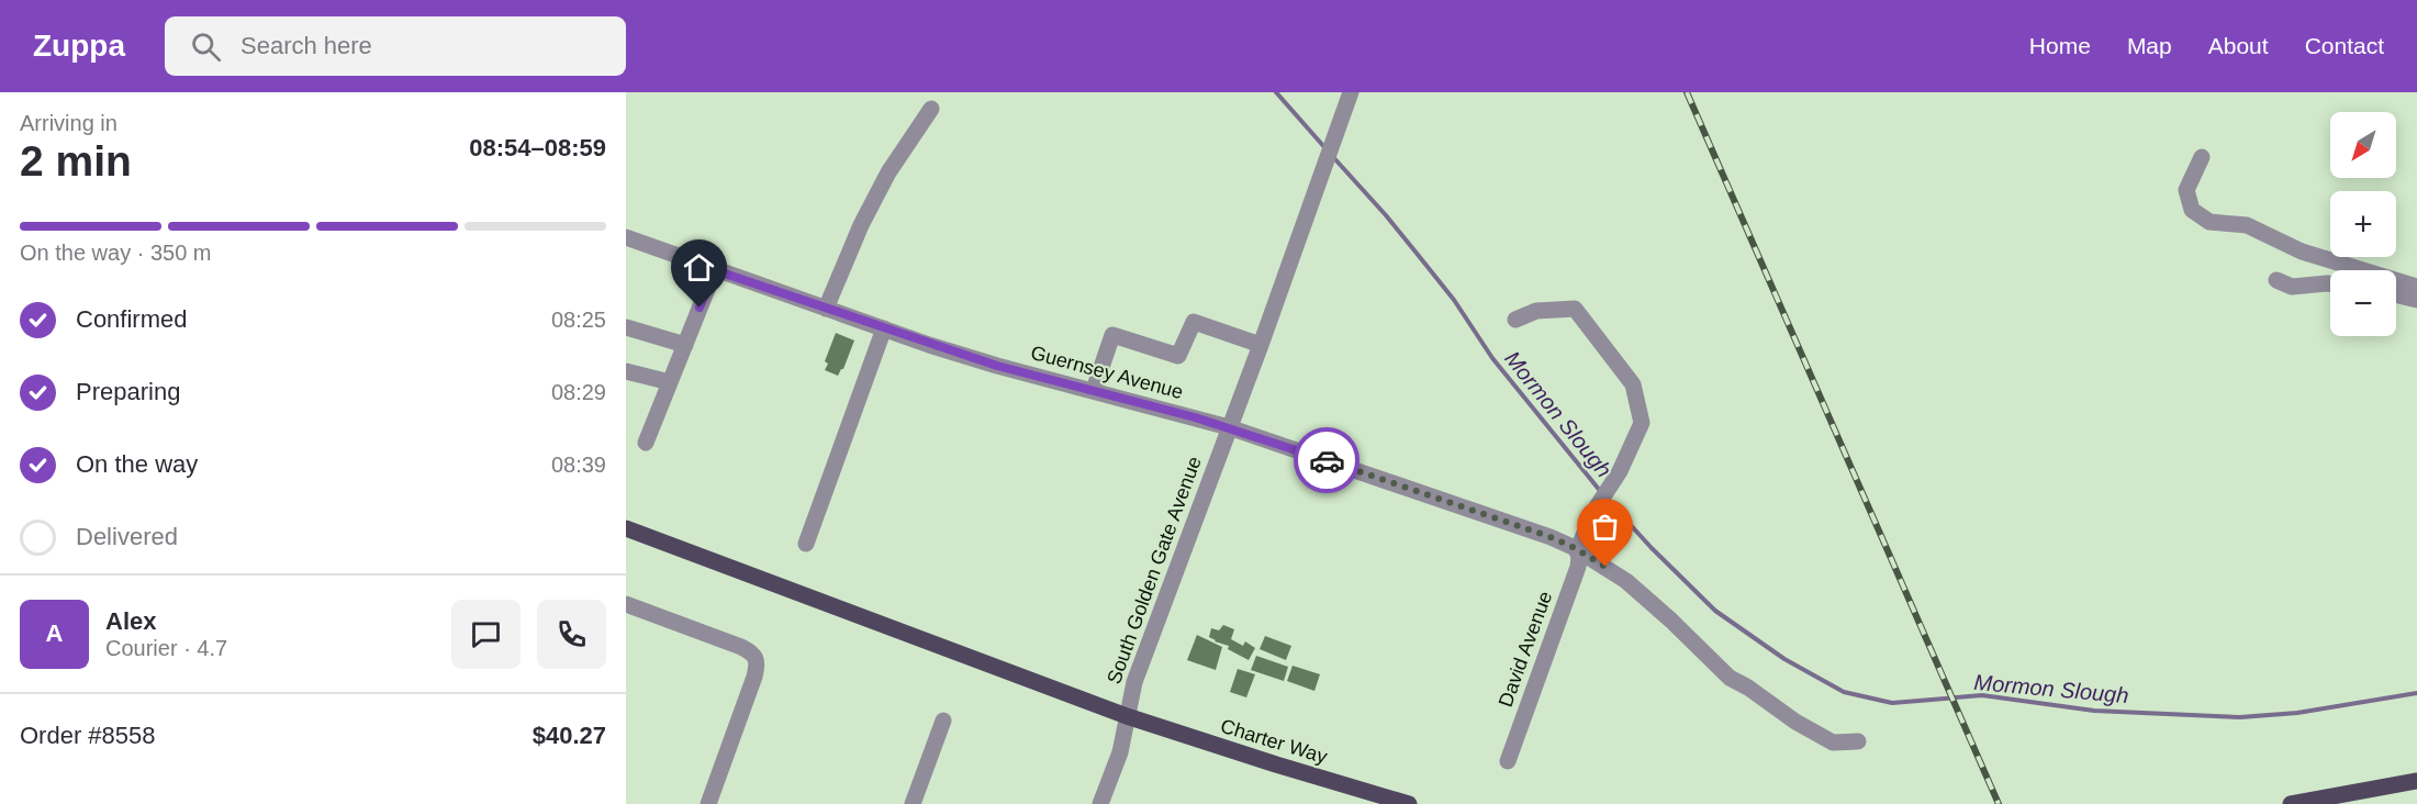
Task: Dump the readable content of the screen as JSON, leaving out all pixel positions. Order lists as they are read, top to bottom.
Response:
{
  "streets": {
    "main road": ["Charter Way"],
    "street": ["Guernsey Avenue", "South Golden Gate Avenue", "David Avenue"]
  },
  "crossings": [
    ["Guernsey Avenue", "South Golden Gate Avenue"],
    ["Guernsey Avenue", "David Avenue"],
    ["South Golden Gate Avenue", "Charter Way"]
  ],
  "water": ["Mormon Slough"],
  "north": "bottom left",
  "page": {
    "header": "Zuppa",
    "search": "Search here",
    "nav": [
      "Home",
      "Map",
      "About",
      "Contact"
    ],
    "heading": ["2 min", "Arriving in", "08:54–08:59"],
    "panel": [
      "Alex",
      "Courier · 4.7",
      "Order #8558",
      "$40.27"
    ],
    "map_buttons": ["+", "−"],
    "bar": "On the way · 350 m",
    "list": [
      ["Confirmed", "08:25"],
      ["Preparing", "08:29"],
      ["On the way", "08:39"],
      "Delivered"
    ],
    "round": "A"
  }
}
